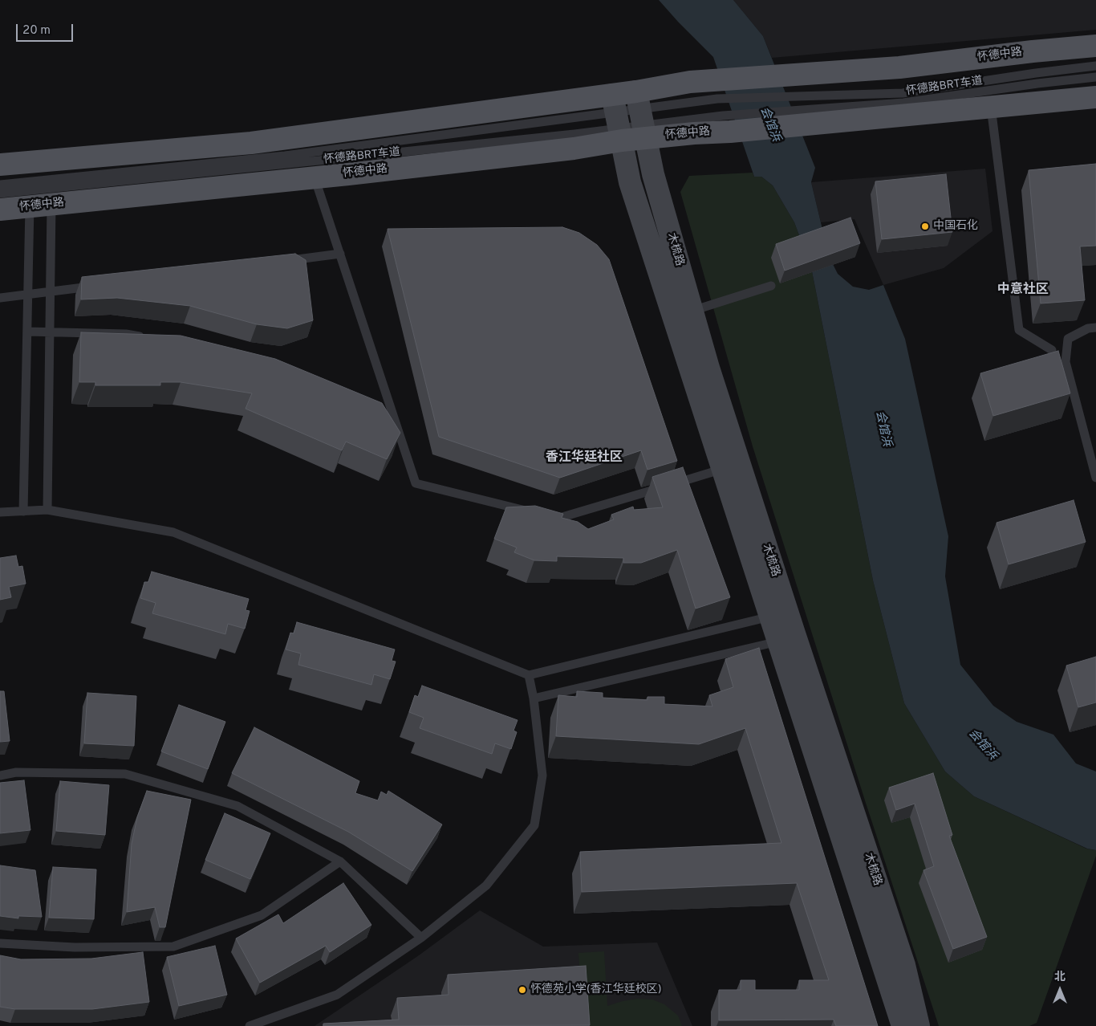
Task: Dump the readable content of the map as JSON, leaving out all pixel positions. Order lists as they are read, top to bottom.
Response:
{
  "streets": {
    "main road": ["怀德中路"],
    "street": ["木梳路"],
    "lane": ["怀德路BRT车道"]
  },
  "crossings": [
    ["怀德中路", "怀德路BRT车道"],
    ["怀德中路", "木梳路"],
    ["怀德路BRT车道", "木梳路"]
  ],
  "districts": ["中意社区", "香江华廷社区"],
  "water": ["会馆浜"],
  "places": ["中国石化", "怀德苑小学(香江华廷校区)"],
  "scale_bar": "20 m",
  "north": "top"
}
